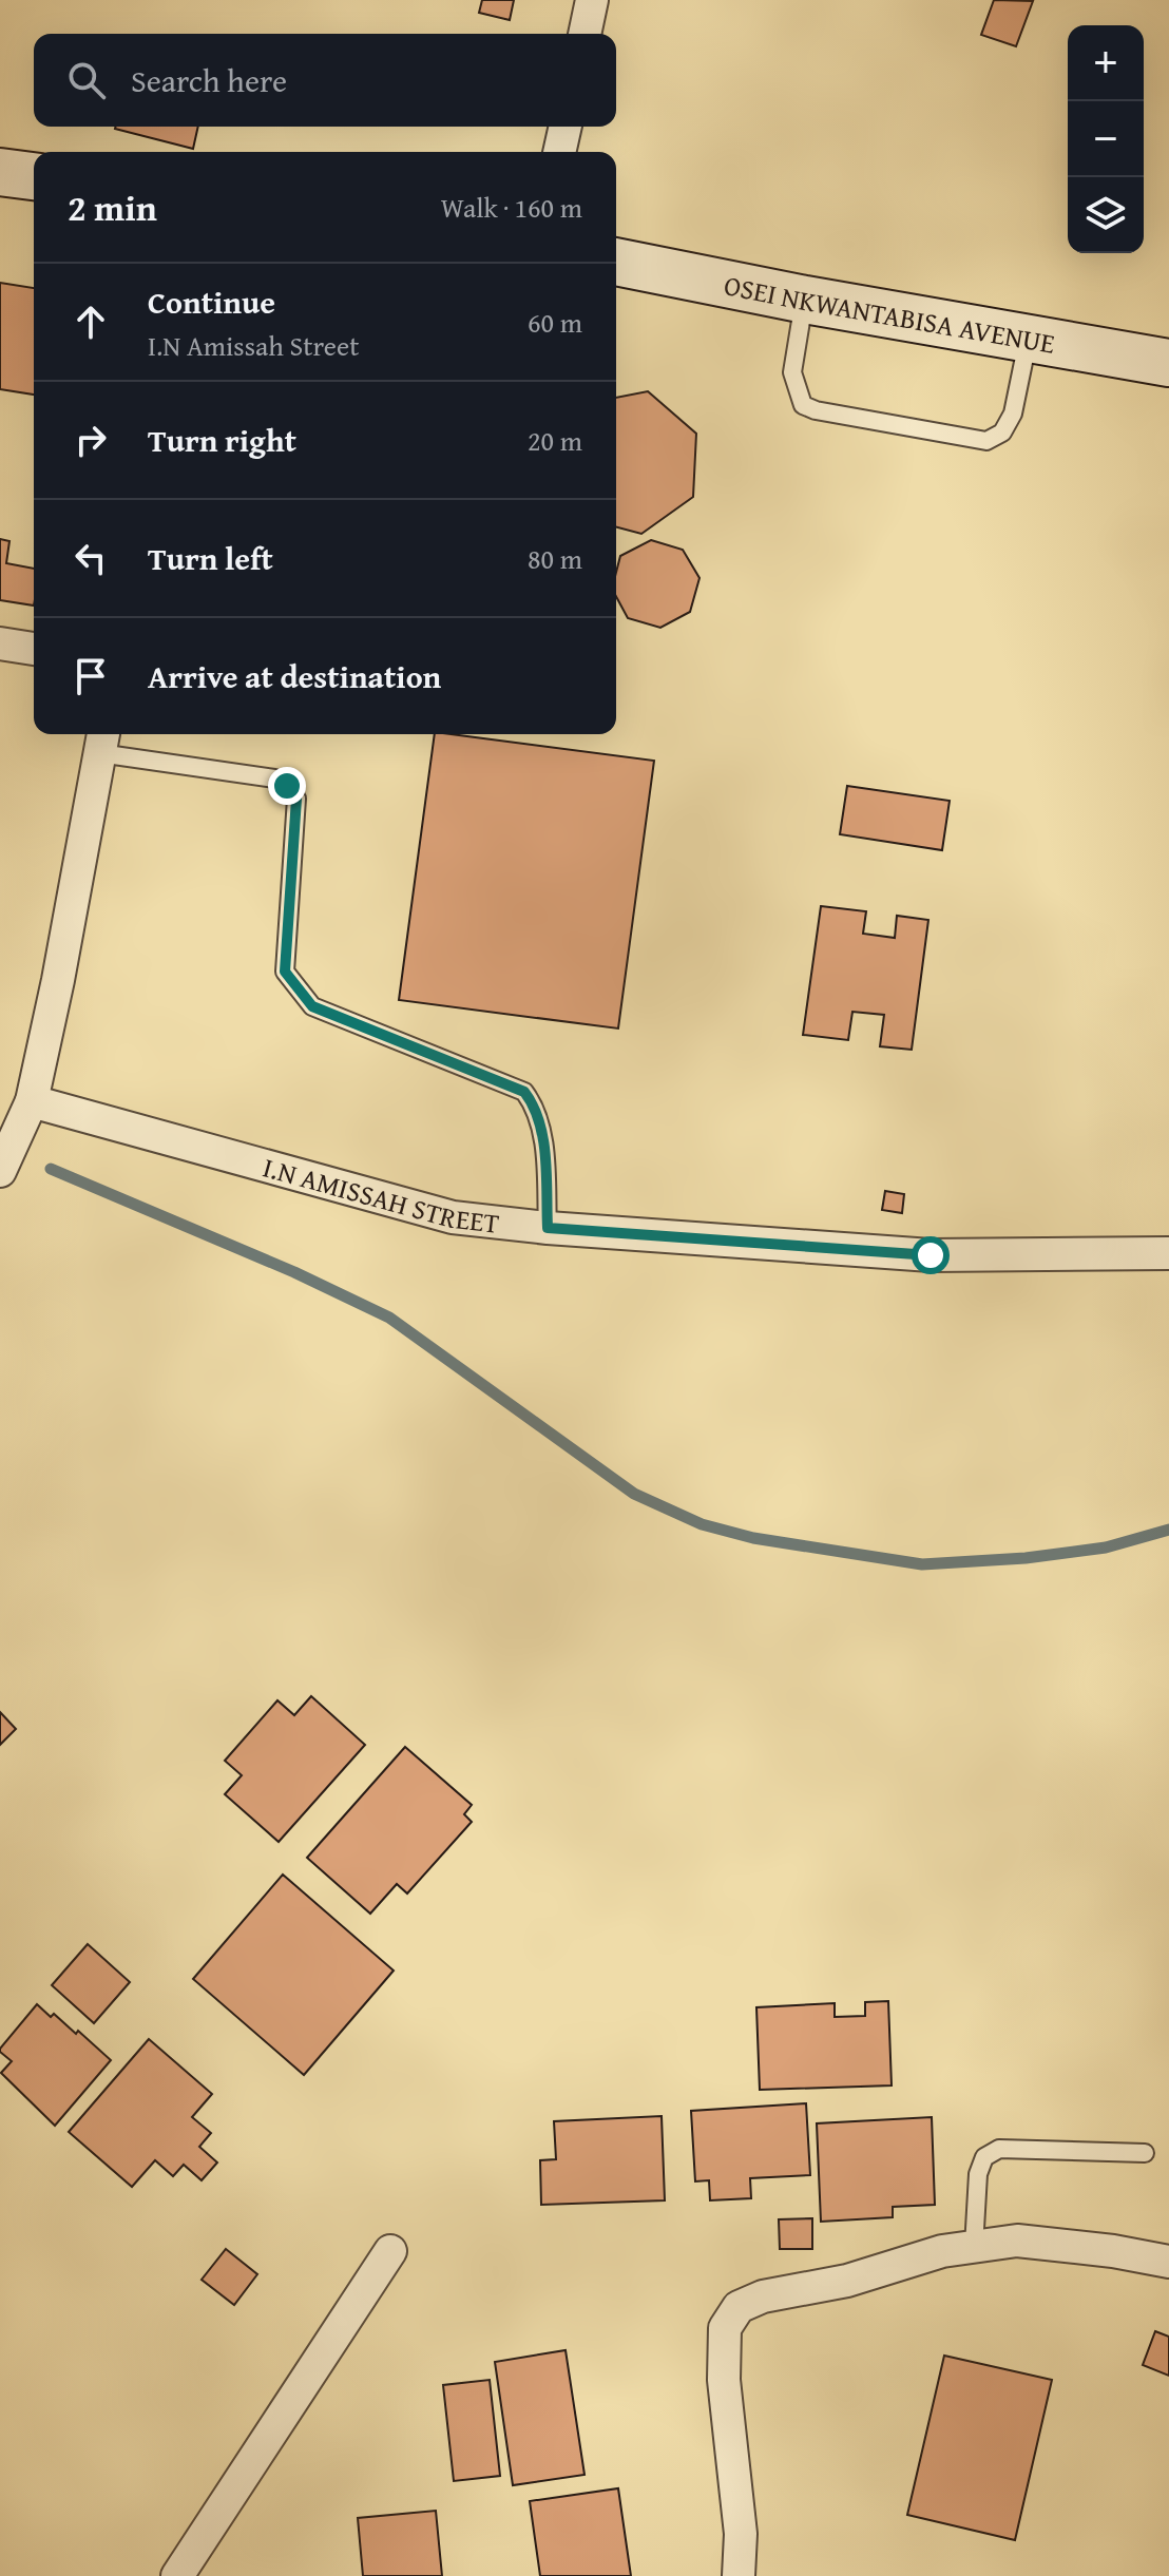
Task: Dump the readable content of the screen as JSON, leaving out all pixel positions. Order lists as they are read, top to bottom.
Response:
{
  "streets": {
    "street": ["OSEI NKWANTABISA AVENUE", "I.N AMISSAH STREET"]
  },
  "page": {
    "map_buttons": ["+", "−"],
    "search": "Search here",
    "heading": ["2 min", "Walk · 160 m"],
    "list": [
      ["Continue", "I.N Amissah Street", "60 m"],
      ["Turn right", "20 m"],
      ["Turn left", "80 m"],
      "Arrive at destination"
    ]
  }
}
